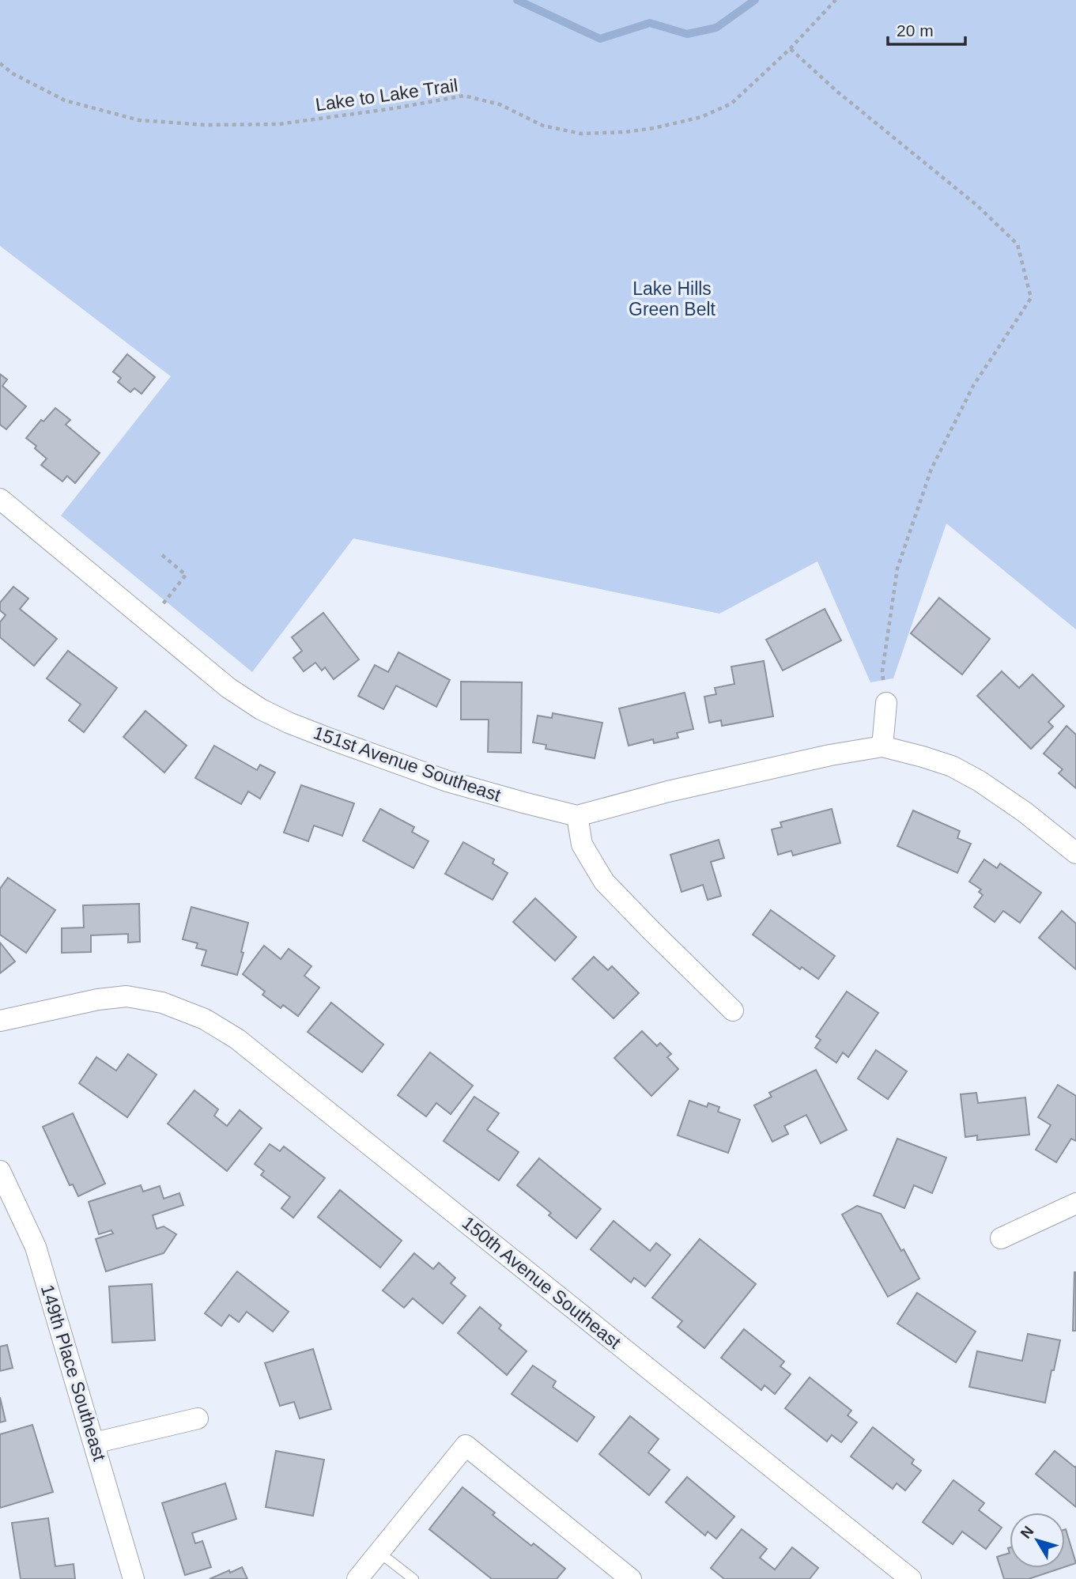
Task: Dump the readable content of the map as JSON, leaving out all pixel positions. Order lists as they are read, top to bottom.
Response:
{
  "streets": {
    "street": ["151st Avenue Southeast", "150th Avenue Southeast", "149th Place Southeast"],
    "path": ["Lake to Lake Trail"]
  },
  "parks": ["Lake Hills Green Belt"],
  "scale_bar": "20 m",
  "north": "top left"
}
